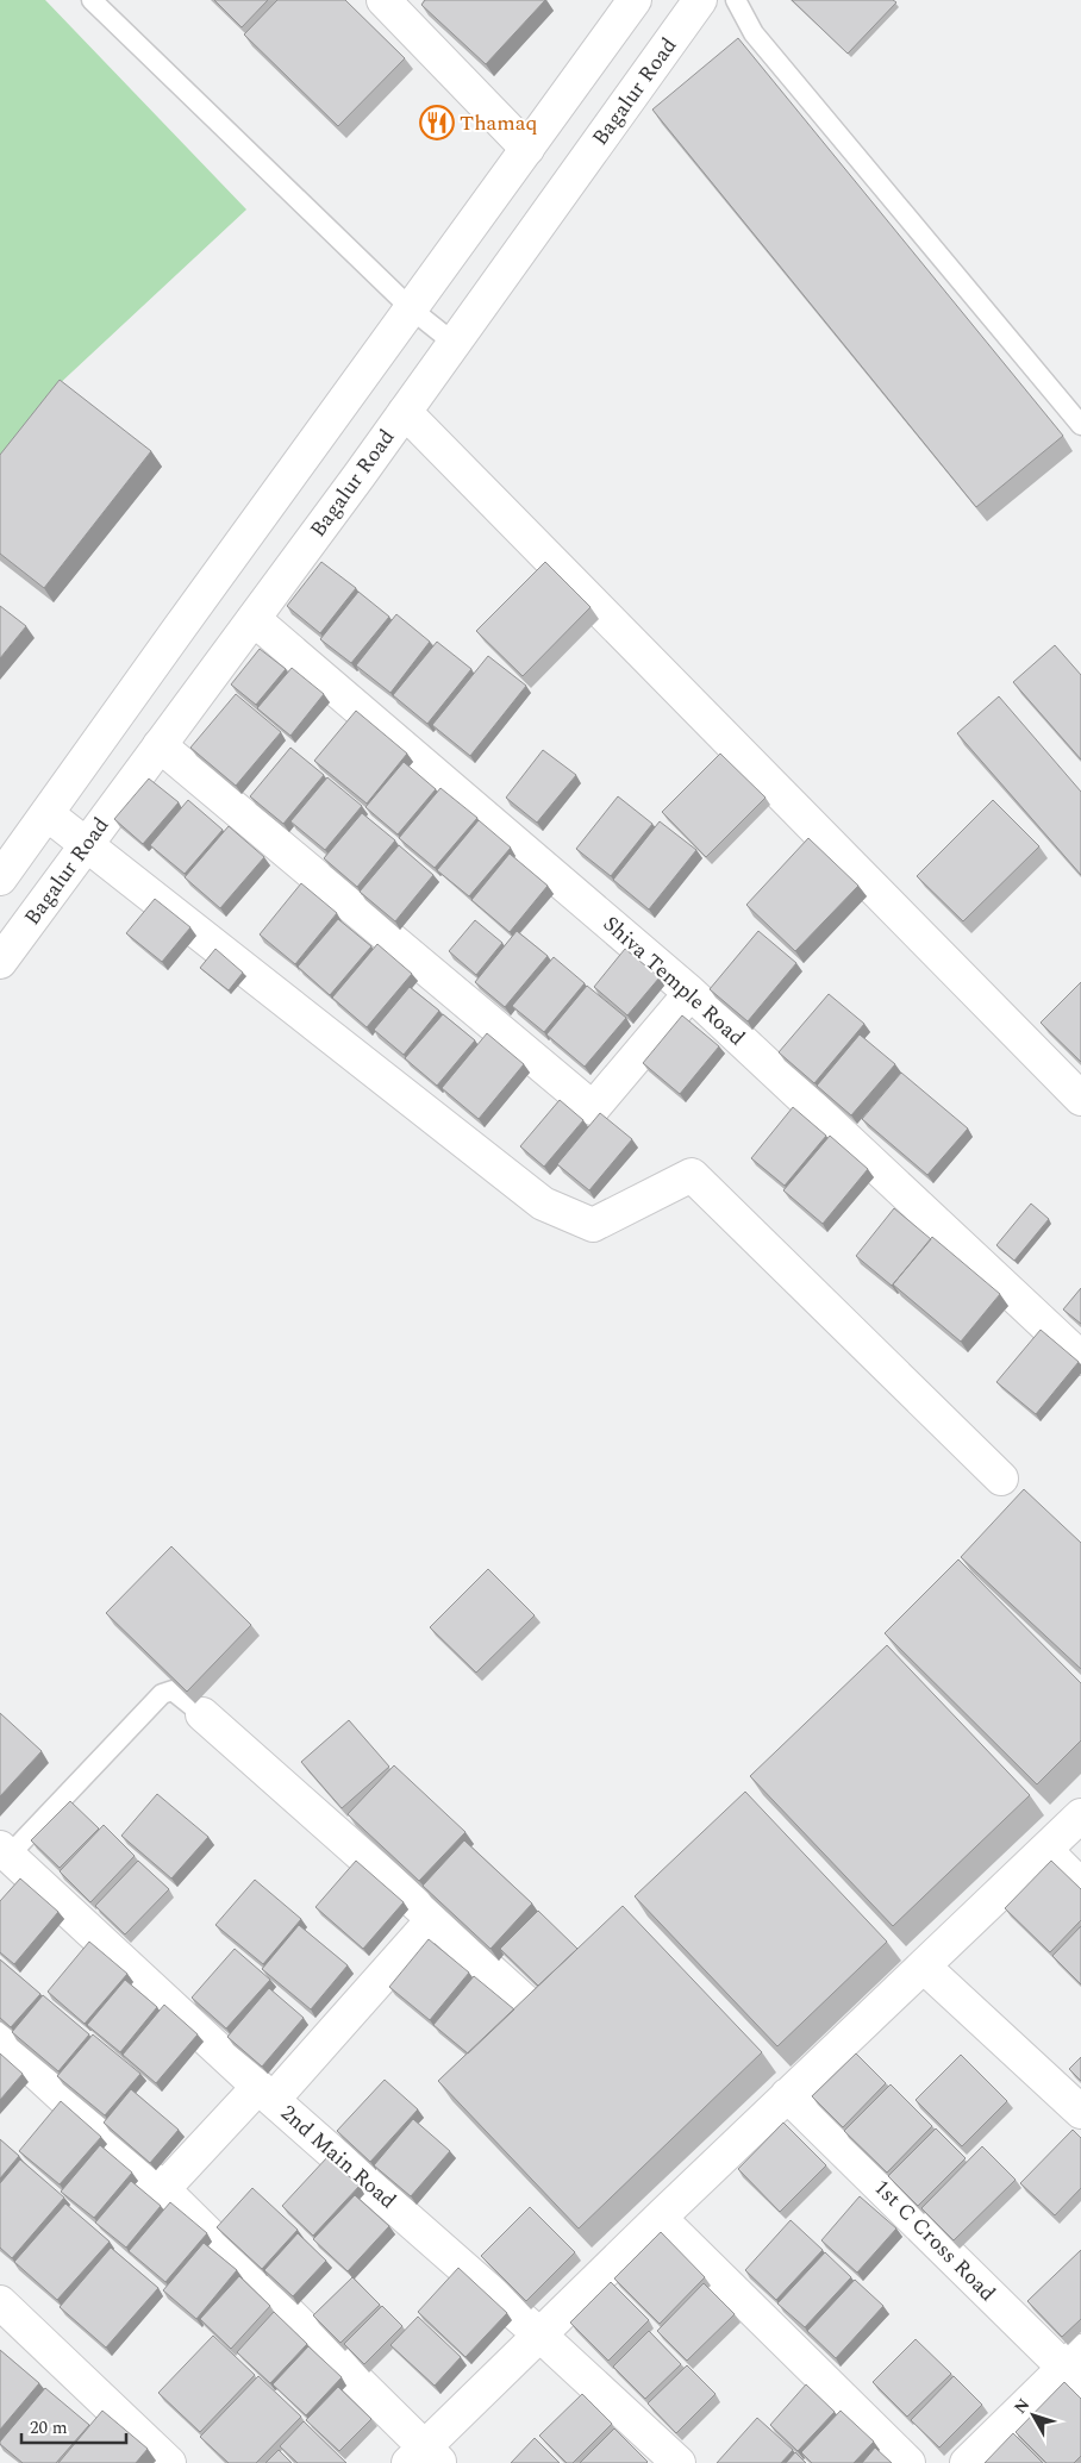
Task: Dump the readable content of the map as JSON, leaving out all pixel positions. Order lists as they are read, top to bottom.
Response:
{
  "streets": {
    "street": [
      "Bagalur Road",
      "Shiva Temple Road",
      "2nd Main Road",
      "1st C Cross Road"
    ]
  },
  "crossings": [
    ["Bagalur Road", "Shiva Temple Road"]
  ],
  "places": {
    "restaurant": ["Thamaq"]
  },
  "scale_bar": "20 m",
  "north": "top left"
}
